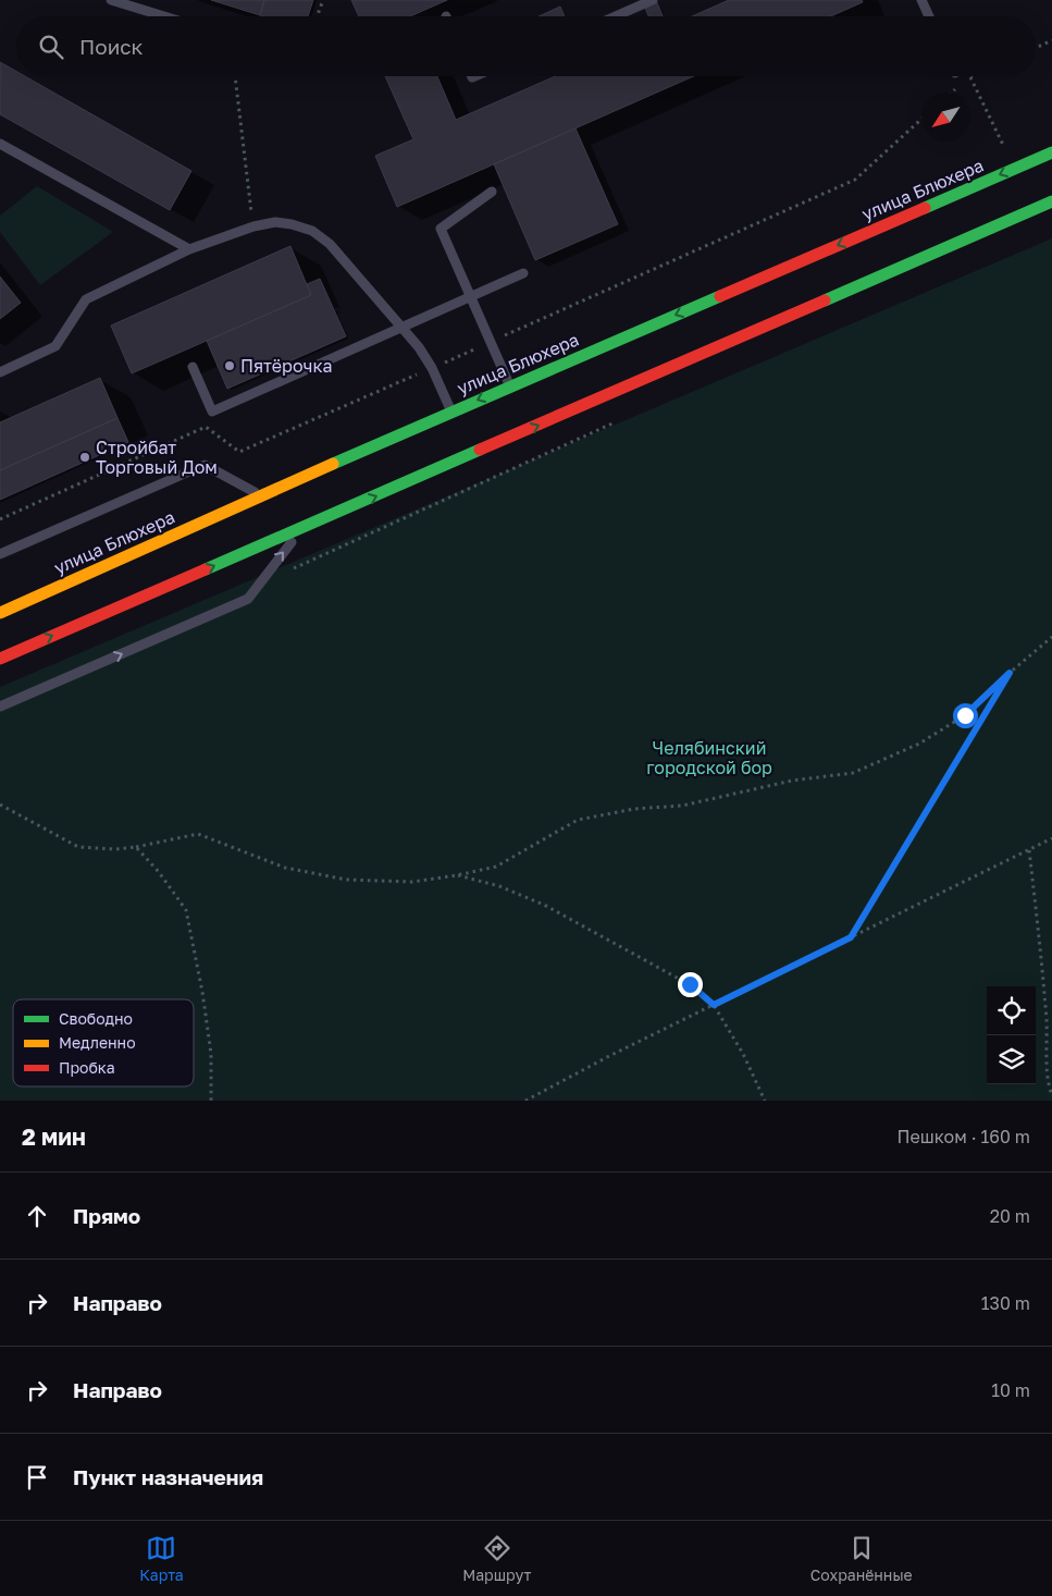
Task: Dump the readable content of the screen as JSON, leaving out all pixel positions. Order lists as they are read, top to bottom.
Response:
{
  "streets": {
    "main road": ["улица Блюхера"]
  },
  "parks": ["Челябинский городской бор"],
  "places": ["Пятёрочка", "Стройбат Торговый Дом"],
  "legend": ["Свободно", "Медленно", "Пробка"],
  "north": "bottom left",
  "page": {
    "search": "Поиск",
    "heading": ["2 мин", "Пешком · 160 m"],
    "list": [
      ["Прямо", "20 m"],
      ["Направо", "130 m"],
      ["Направо", "10 m"],
      "Пункт назначения"
    ],
    "nav": ["Карта", "Маршрут", "Сохранённые"]
  }
}
